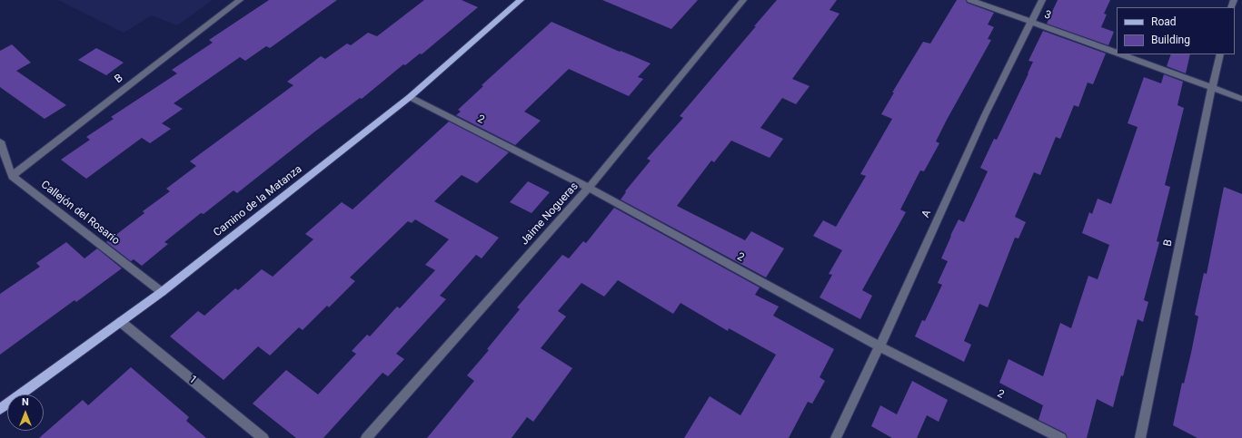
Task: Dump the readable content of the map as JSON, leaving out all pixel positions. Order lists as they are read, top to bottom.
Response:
{
  "streets": {
    "main road": ["Camino de la Matanza"],
    "street": [
      "3",
      "B",
      "2",
      "Callejón del Rosario",
      "Jaime Nogueras",
      "A",
      "1"
    ]
  },
  "crossings": [
    ["3", "B"],
    ["3", "A"],
    ["B", "Callejón del Rosario"],
    ["2", "Camino de la Matanza"],
    ["2", "Jaime Nogueras"],
    ["2", "A"],
    ["Camino de la Matanza", "Callejón del Rosario"],
    ["Camino de la Matanza", "1"]
  ],
  "legend": ["Road", "Building"],
  "north": "top"
}
